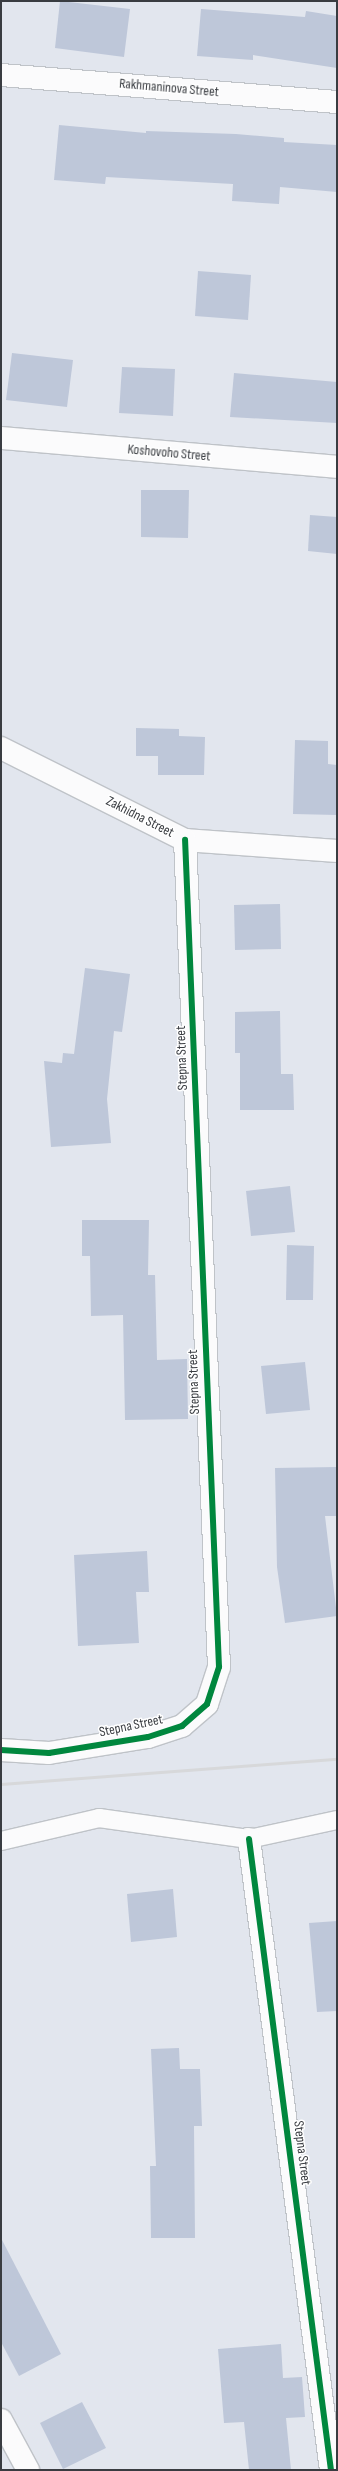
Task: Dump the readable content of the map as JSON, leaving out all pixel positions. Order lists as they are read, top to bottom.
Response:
{
  "streets": {
    "street": [
      "Rakhmaninova Street",
      "Koshovoho Street",
      "Zakhidna Street",
      "Stepna Street"
    ]
  },
  "crossings": [
    ["Zakhidna Street", "Stepna Street"]
  ]
}
